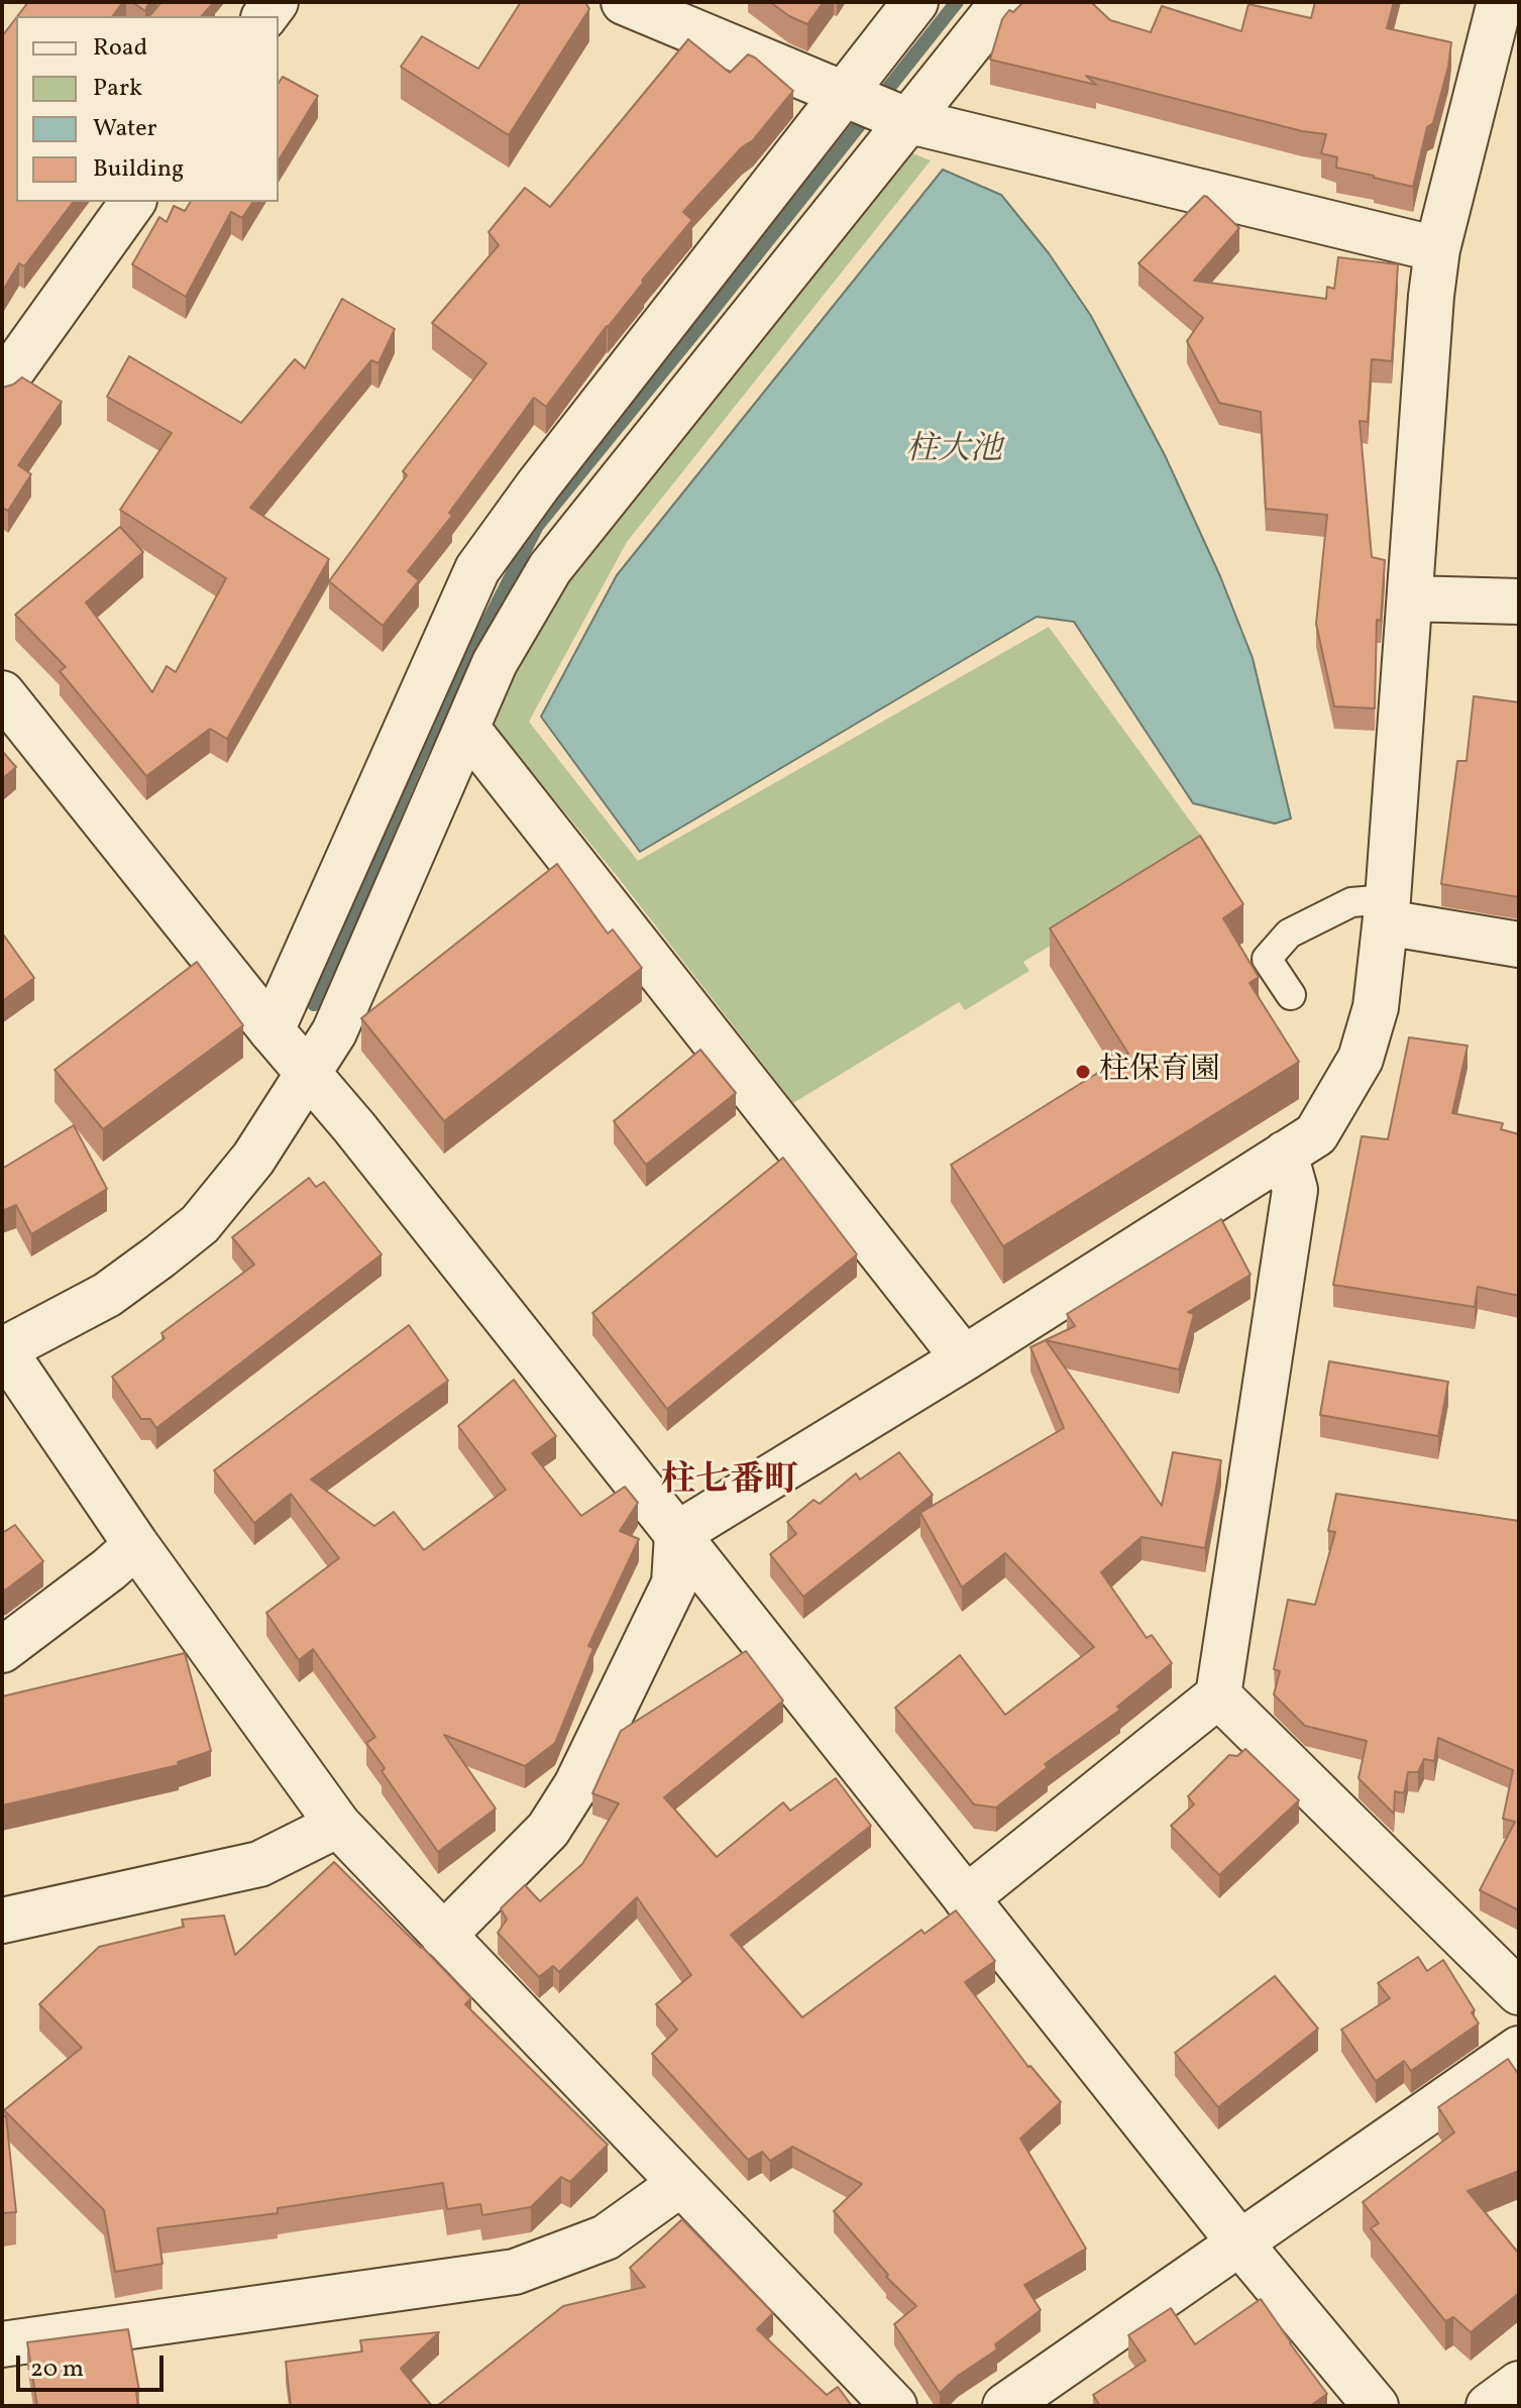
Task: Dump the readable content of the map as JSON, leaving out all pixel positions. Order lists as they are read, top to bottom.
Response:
{
  "districts": ["柱七番町"],
  "water": ["柱大池"],
  "places": ["柱保育園"],
  "legend": [
    "Road",
    "Park",
    "Water",
    "Building"
  ],
  "scale_bar": "20 m"
}
